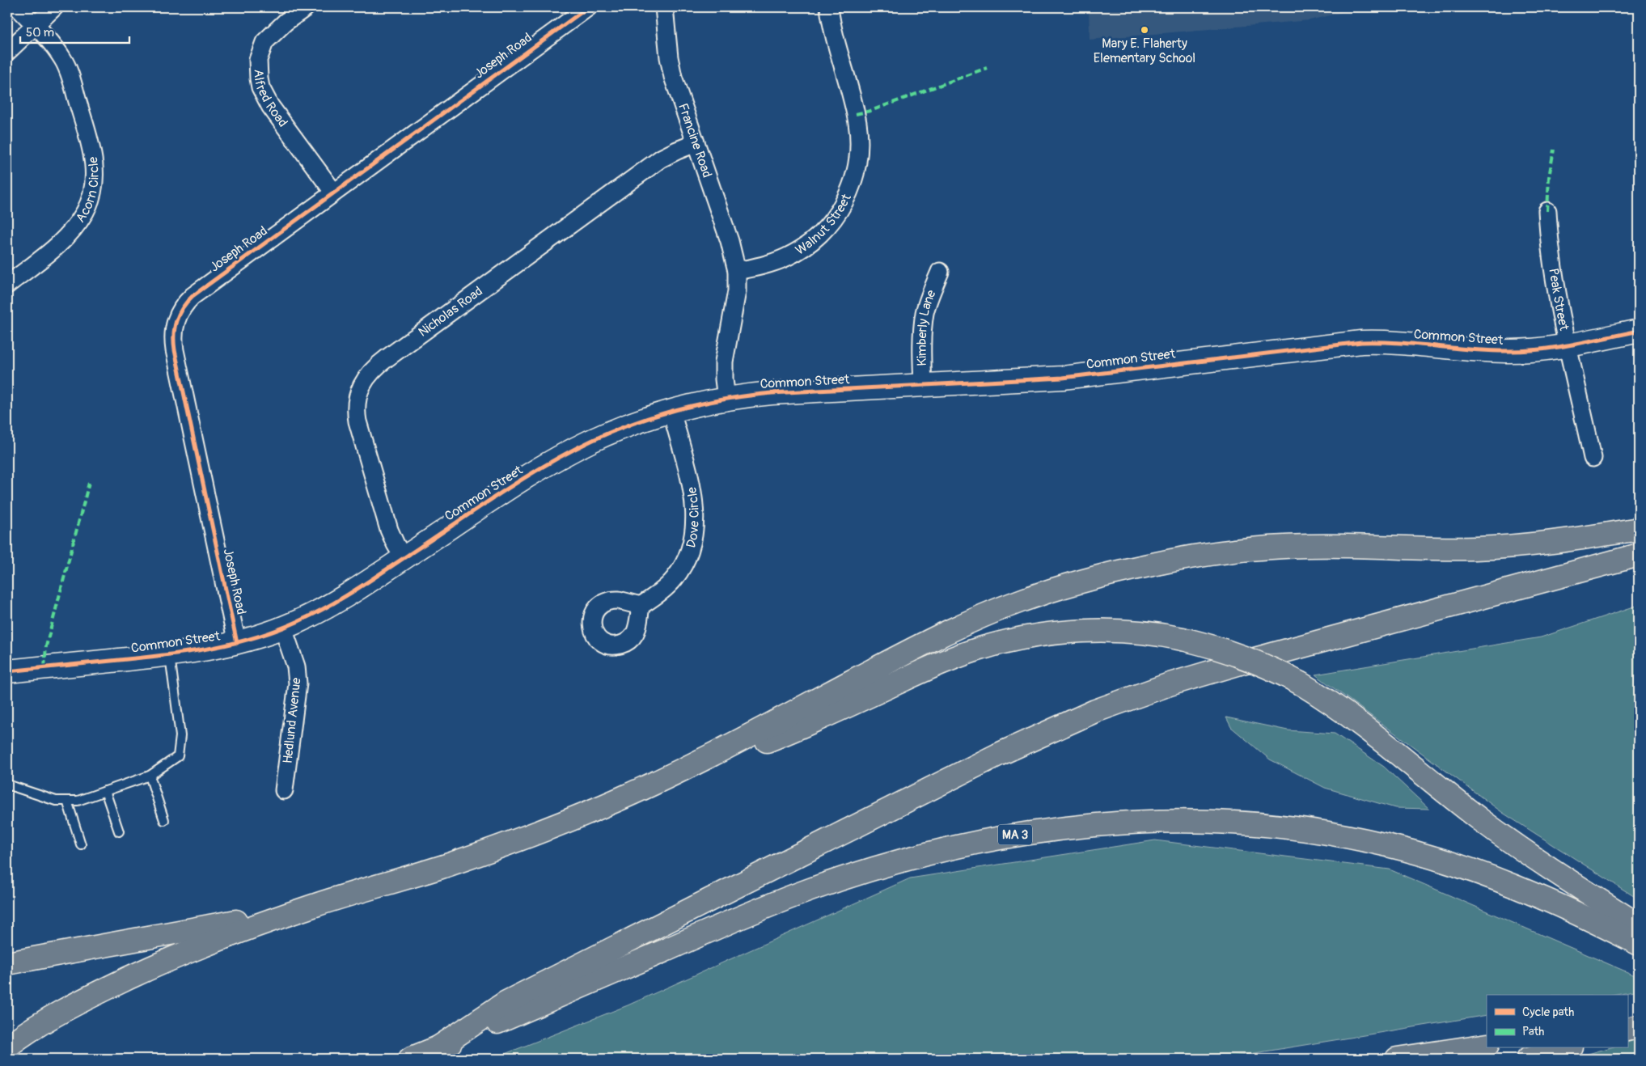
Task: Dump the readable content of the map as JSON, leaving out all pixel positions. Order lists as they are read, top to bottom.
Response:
{
  "streets": {
    "highway": ["MA 3"],
    "street": [
      "Joseph Road",
      "Alfred Road",
      "Francine Road",
      "Acorn Circle",
      "Walnut Street",
      "Peak Street",
      "Nicholas Road",
      "Kimberly Lane",
      "Common Street",
      "Dove Circle",
      "Hedlund Avenue"
    ]
  },
  "crossings": [
    ["Joseph Road", "Alfred Road"],
    ["Joseph Road", "Common Street"],
    ["Francine Road", "Walnut Street"],
    ["Francine Road", "Nicholas Road"],
    ["Peak Street", "Common Street"],
    ["Nicholas Road", "Common Street"],
    ["Kimberly Lane", "Common Street"],
    ["Common Street", "Dove Circle"],
    ["Common Street", "Hedlund Avenue"]
  ],
  "places": ["Mary E. Flaherty Elementary School"],
  "legend": ["Cycle path", "Path"],
  "scale_bar": "50 m"
}
